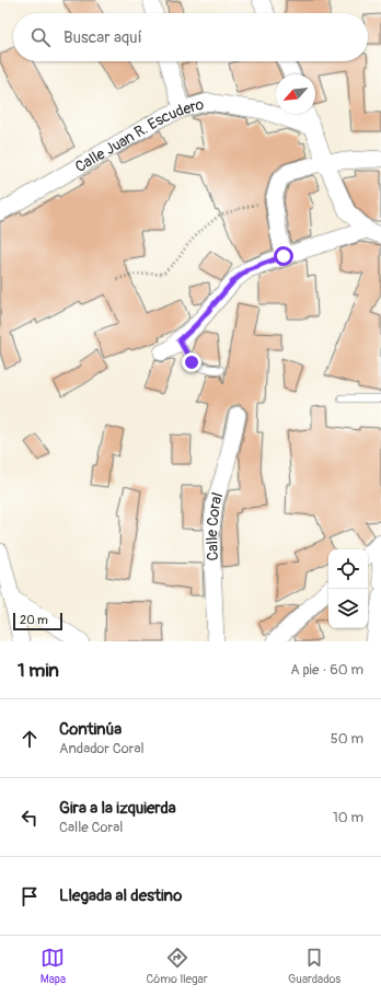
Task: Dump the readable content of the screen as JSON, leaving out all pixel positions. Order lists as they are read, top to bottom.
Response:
{
  "streets": {
    "street": ["Calle Juan R. Escudero", "Calle Coral"]
  },
  "scale_bar": "20 m",
  "north": "bottom left",
  "page": {
    "search": "Buscar aquí",
    "scale": "20 m",
    "heading": ["1 min", "A pie · 60 m"],
    "list": [
      ["Continúa", "Andador Coral", "50 m"],
      ["Gira a la izquierda", "Calle Coral", "10 m"],
      "Llegada al destino"
    ],
    "nav": ["Mapa", "Cómo llegar", "Guardados"]
  }
}
